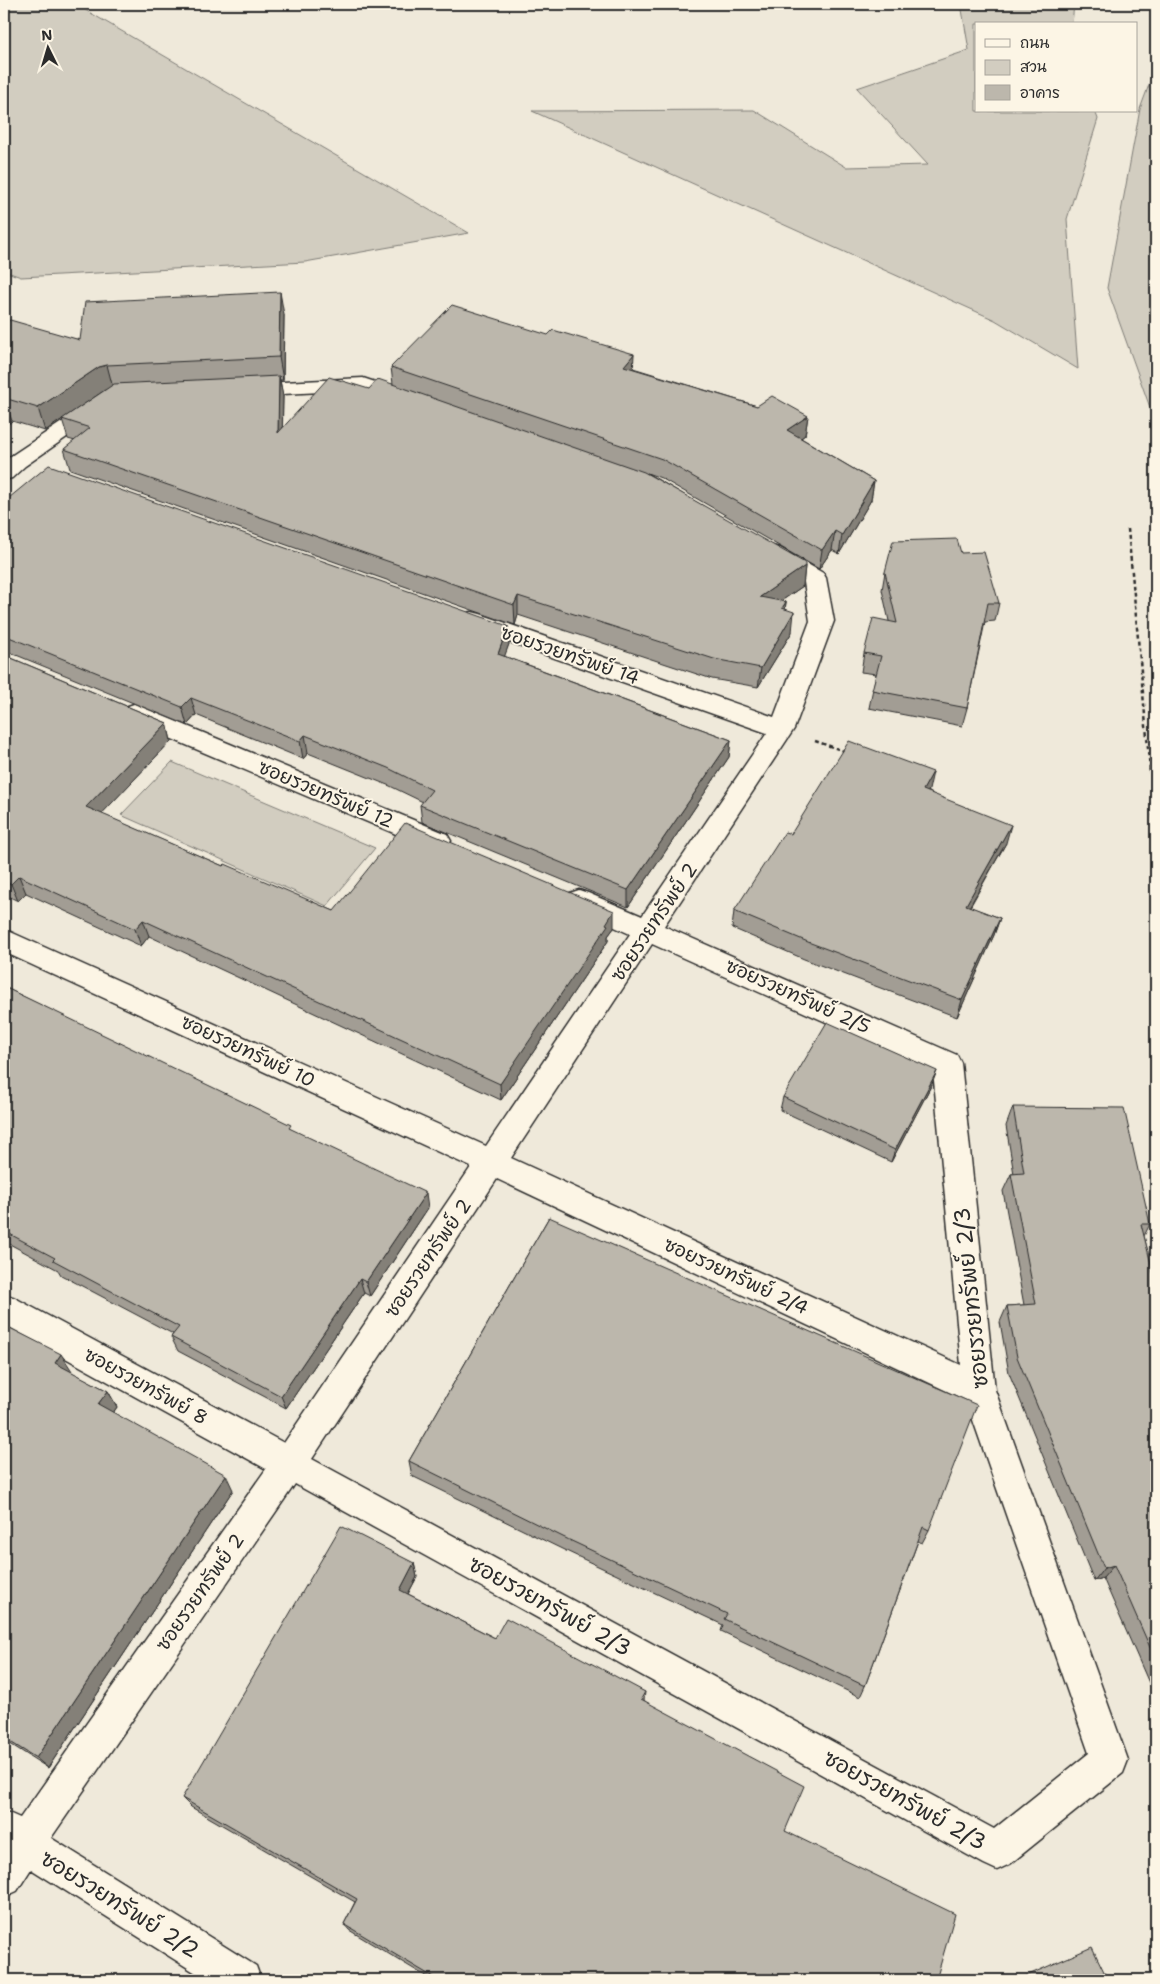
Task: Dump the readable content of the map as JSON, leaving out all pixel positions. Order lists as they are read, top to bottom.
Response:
{
  "streets": {
    "street": [
      "ซอยรวยทรัพย์ 14",
      "ซอยรวยทรัพย์ 12",
      "ซอยรวยทรัพย์ 2",
      "ซอยรวยทรัพย์ 2/5",
      "ซอยรวยทรัพย์ 10",
      "ซอยรวยทรัพย์ 2/4",
      "ซอยรวยทรัพย์ 2/3",
      "ซอยรวยทรัพย์ 8",
      "ซอยรวยทรัพย์ 2/2"
    ]
  },
  "crossings": [
    ["ซอยรวยทรัพย์ 14", "ซอยรวยทรัพย์ 2"],
    ["ซอยรวยทรัพย์ 2", "ซอยรวยทรัพย์ 2/5"],
    ["ซอยรวยทรัพย์ 2", "ซอยรวยทรัพย์ 10"],
    ["ซอยรวยทรัพย์ 2", "ซอยรวยทรัพย์ 2/4"],
    ["ซอยรวยทรัพย์ 2", "ซอยรวยทรัพย์ 2/3"],
    ["ซอยรวยทรัพย์ 2", "ซอยรวยทรัพย์ 8"],
    ["ซอยรวยทรัพย์ 2", "ซอยรวยทรัพย์ 2/2"],
    ["ซอยรวยทรัพย์ 2/5", "ซอยรวยทรัพย์ 2/3"],
    ["ซอยรวยทรัพย์ 10", "ซอยรวยทรัพย์ 2/4"],
    ["ซอยรวยทรัพย์ 2/4", "ซอยรวยทรัพย์ 2/3"],
    ["ซอยรวยทรัพย์ 2/3", "ซอยรวยทรัพย์ 8"]
  ],
  "legend": ["ถนน", "สวน", "อาคาร"],
  "north": "top"
}
